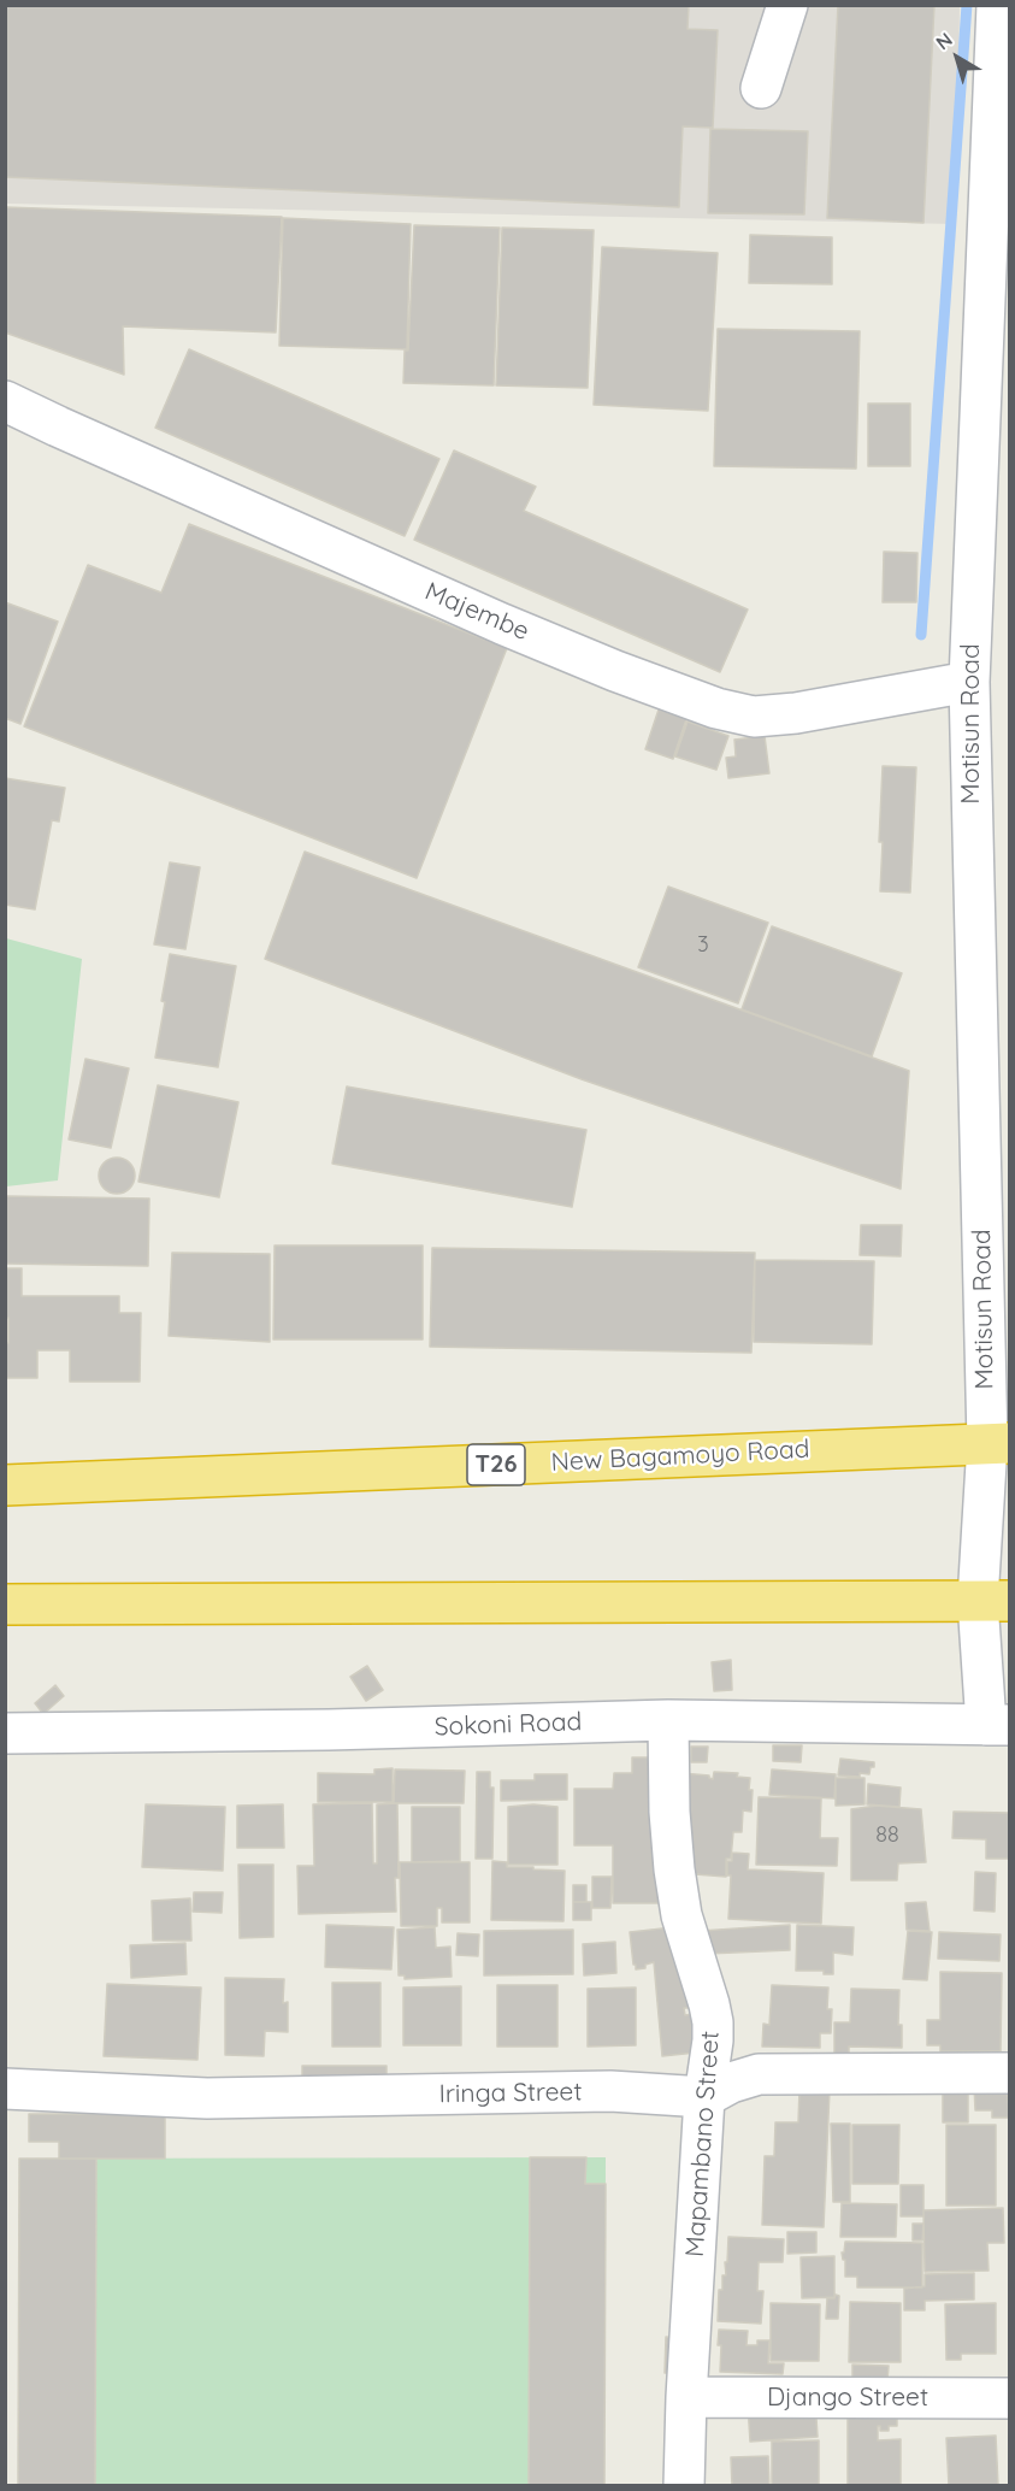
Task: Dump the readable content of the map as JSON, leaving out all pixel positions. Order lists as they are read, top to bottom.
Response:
{
  "streets": {
    "highway": ["New Bagamoyo Road", "T26"],
    "street": [
      "Majembe",
      "Motisun Road",
      "Sokoni Road",
      "Iringa Street",
      "Mapambano Street",
      "Django Street"
    ]
  },
  "crossings": [
    ["Majembe", "Motisun Road"],
    ["Motisun Road", "New Bagamoyo Road"],
    ["Motisun Road", "Sokoni Road"],
    ["Sokoni Road", "Mapambano Street"],
    ["Iringa Street", "Mapambano Street"],
    ["Mapambano Street", "Django Street"]
  ],
  "house_numbers": ["3", "88"],
  "north": "top left"
}
